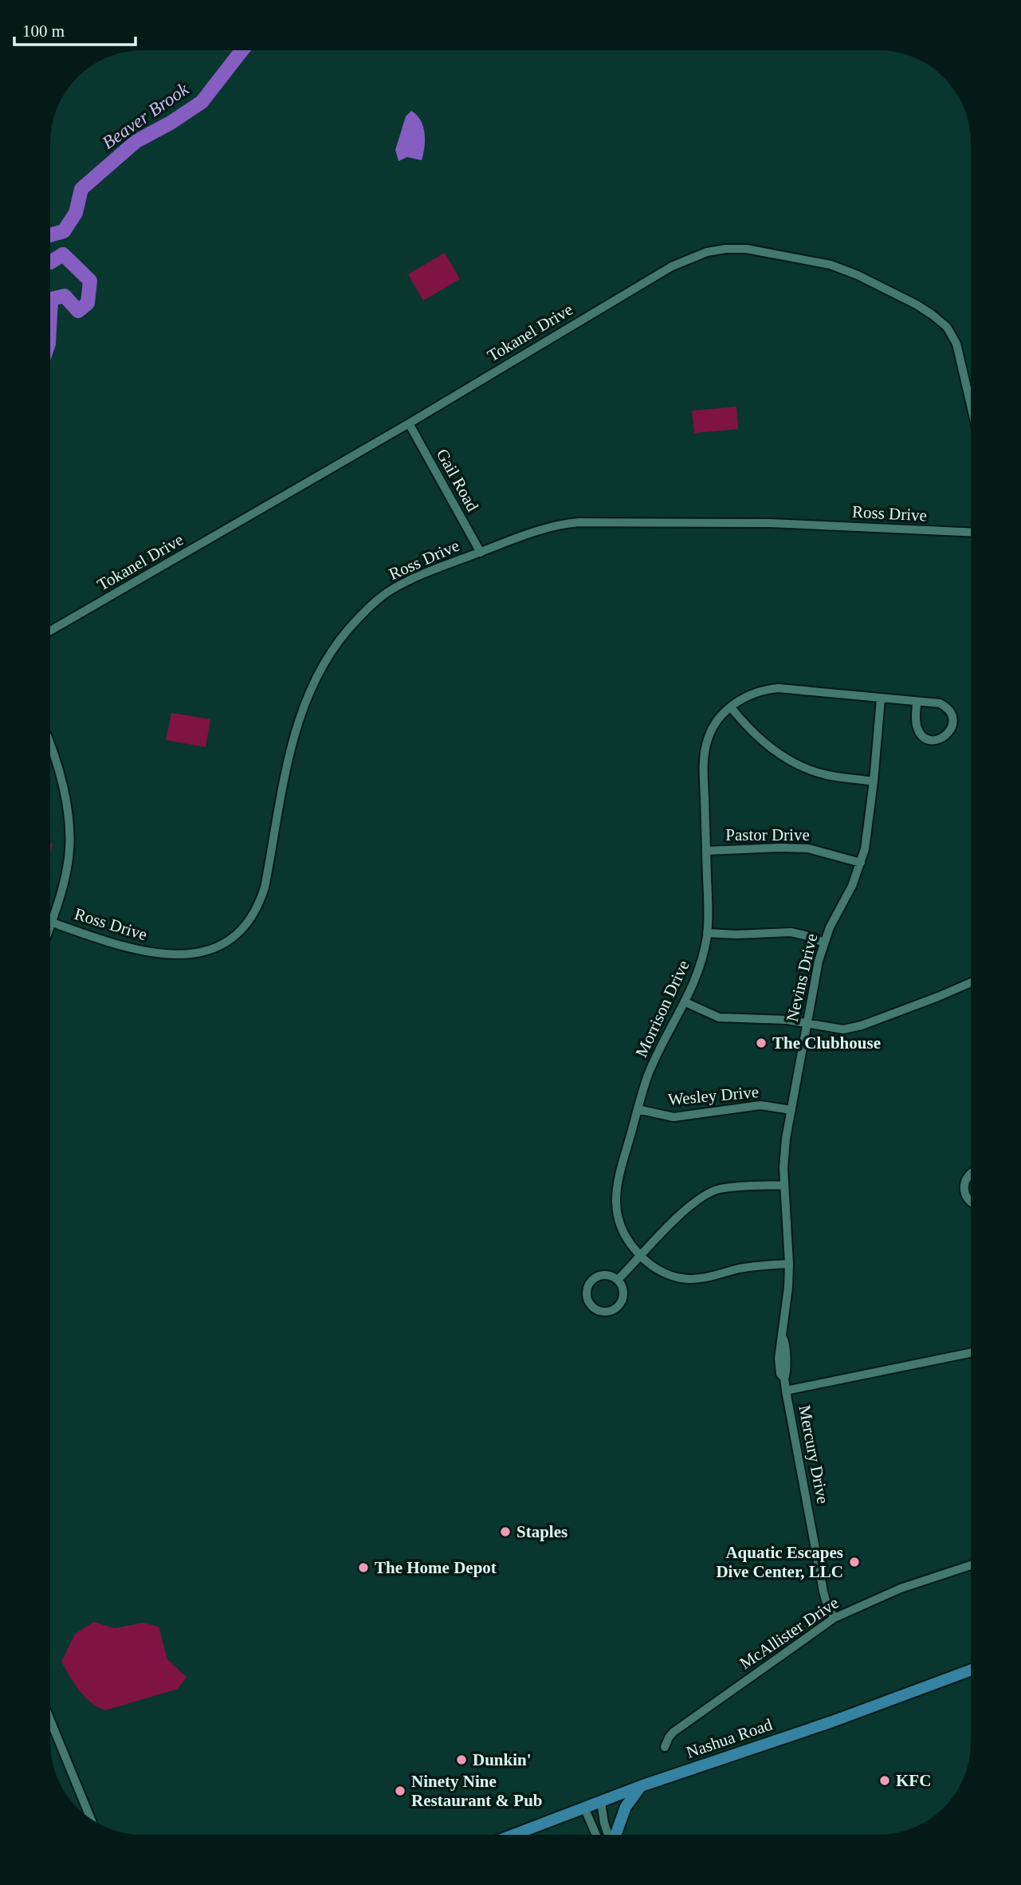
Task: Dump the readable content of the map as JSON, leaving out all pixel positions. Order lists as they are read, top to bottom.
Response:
{
  "streets": {
    "main road": ["Nashua Road"],
    "street": [
      "Tokanel Drive",
      "Gail Road",
      "Ross Drive",
      "Pastor Drive",
      "Nevins Drive",
      "Morrison Drive",
      "Wesley Drive",
      "Mercury Drive",
      "McAllister Drive"
    ]
  },
  "crossings": [
    ["Tokanel Drive", "Gail Road"],
    ["Gail Road", "Ross Drive"],
    ["Pastor Drive", "Nevins Drive"],
    ["Pastor Drive", "Morrison Drive"],
    ["Nevins Drive", "Morrison Drive"],
    ["Nevins Drive", "Wesley Drive"],
    ["Nevins Drive", "Mercury Drive"],
    ["Morrison Drive", "Wesley Drive"],
    ["Mercury Drive", "McAllister Drive"]
  ],
  "water": ["Beaver Brook"],
  "places": [
    "The Clubhouse",
    "Staples",
    "Aquatic Escapes Dive Center, LLC",
    "The Home Depot",
    "Dunkin'",
    "KFC",
    "Ninety Nine Restaurant & Pub"
  ],
  "scale_bar": "100 m"
}
